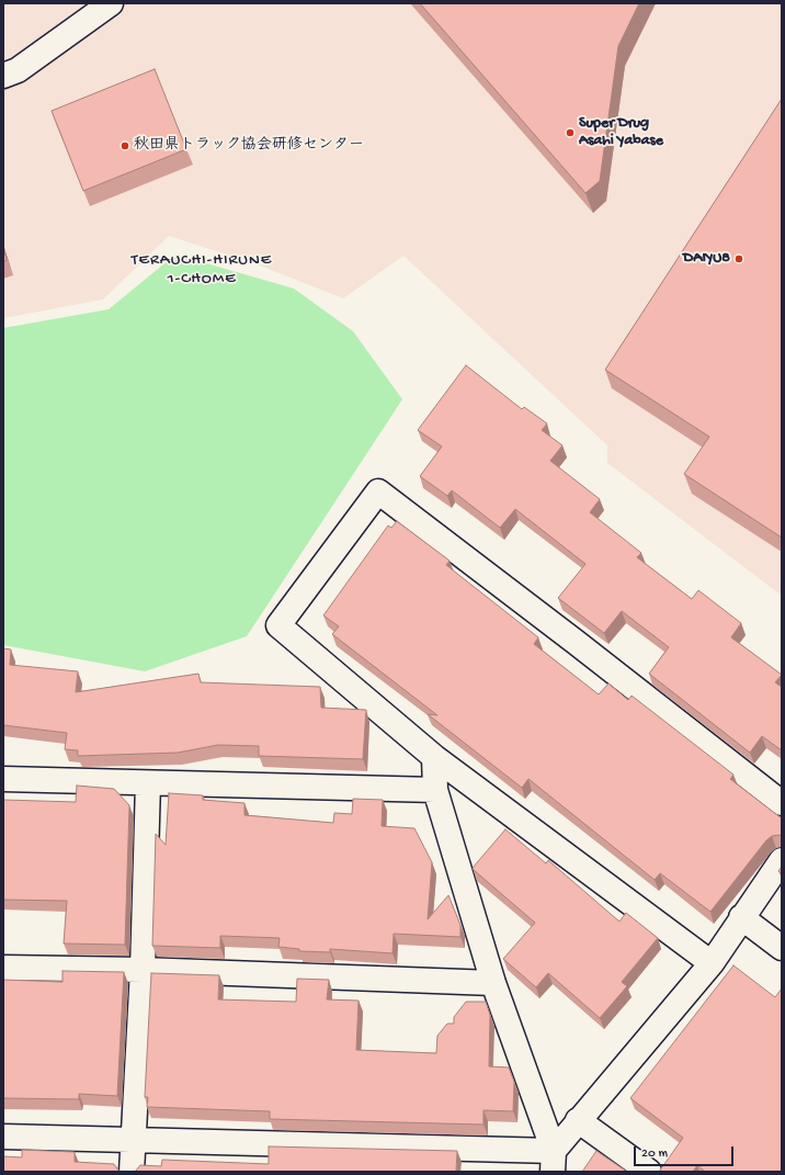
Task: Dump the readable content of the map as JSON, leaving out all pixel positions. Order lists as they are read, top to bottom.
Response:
{
  "districts": ["TERAUCHI-HIRUNE 1-CHOME"],
  "places": ["Super Drug Asahi Yabase", "秋田県トラック協会研修センター", "DAIYU8"],
  "scale_bar": "20 m"
}
